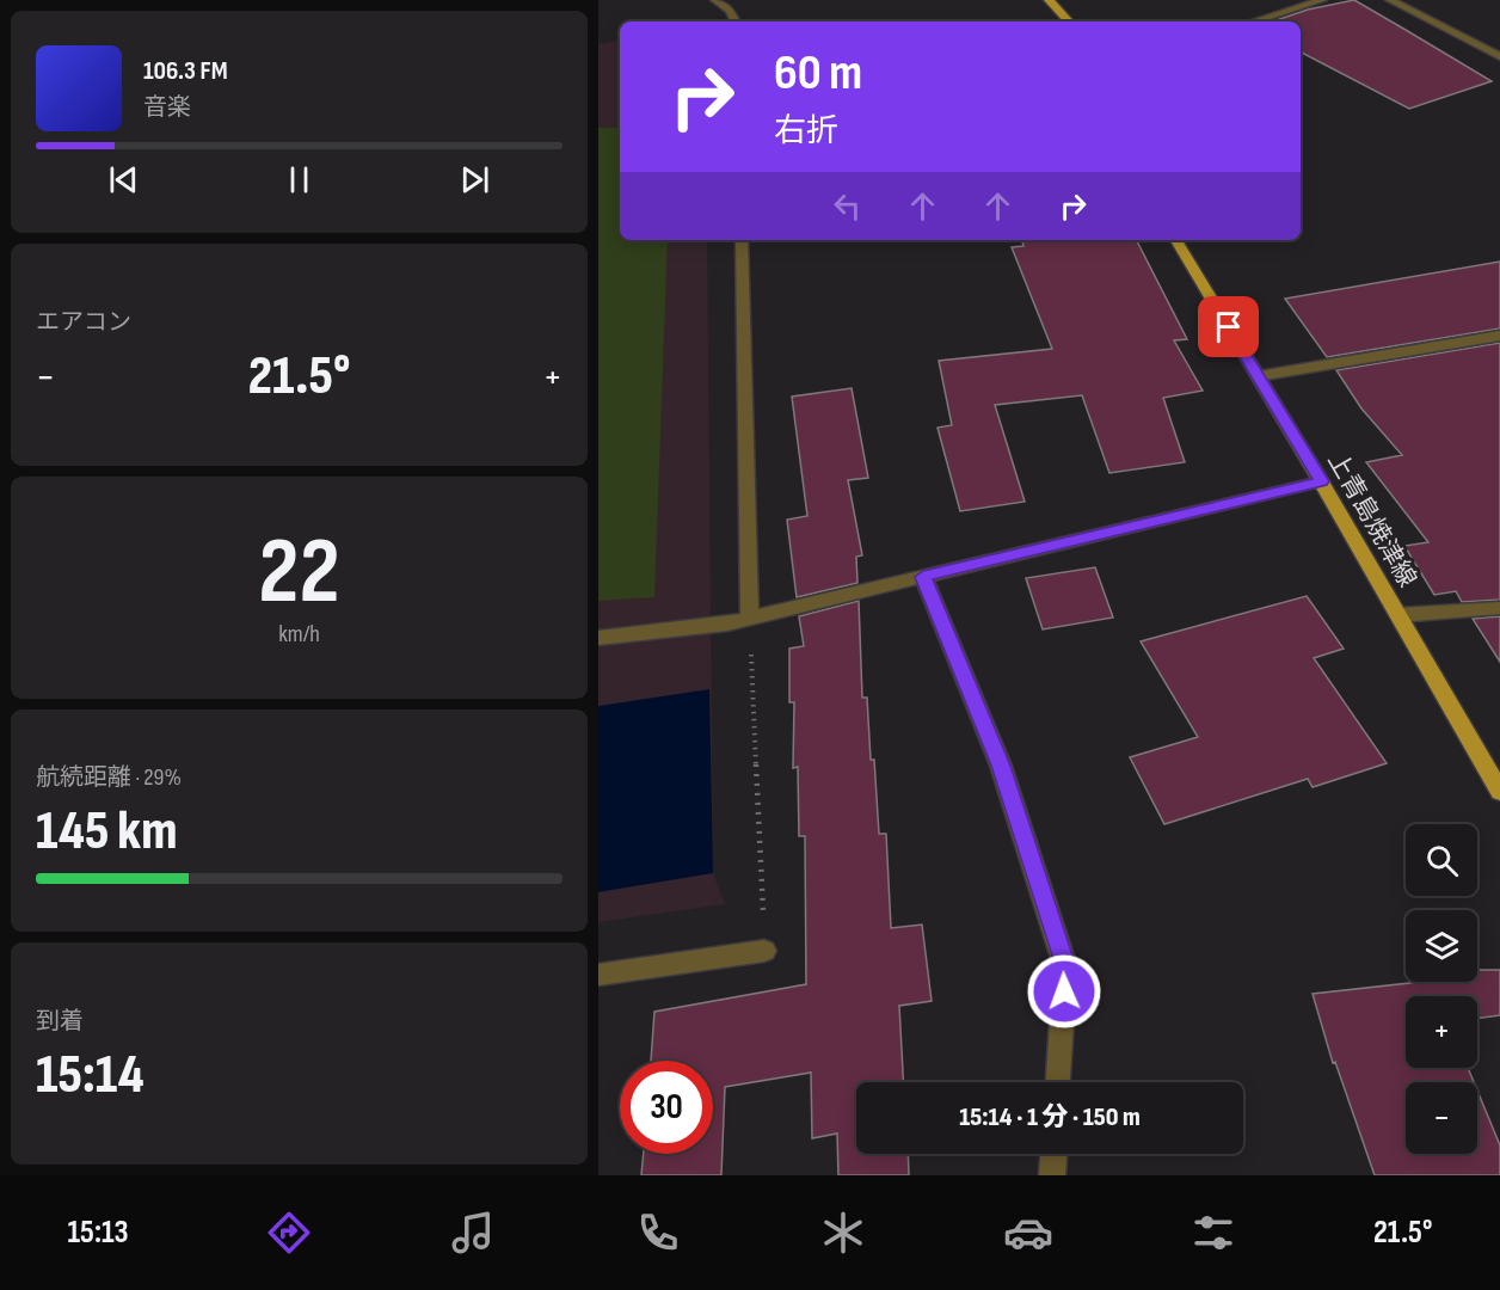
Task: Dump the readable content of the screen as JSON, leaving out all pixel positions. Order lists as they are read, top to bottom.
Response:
{
  "streets": {
    "main road": ["上青島焼津線"]
  },
  "page": {
    "turn": ["60 m", "右折"],
    "song": ["106.3 FM", "音楽"],
    "tile": [
      "エアコン",
      ["22", "km/h"],
      ["航続距離 · 29%", "145 km"],
      ["到着", "15:14"]
    ],
    "heat": ["−", "21.5°", "+"],
    "map_buttons": ["+", "−"],
    "limit": "30",
    "trip": "15:14 · 1 分 · 150 m",
    "tabs": ["15:13", "21.5°"]
  }
}
